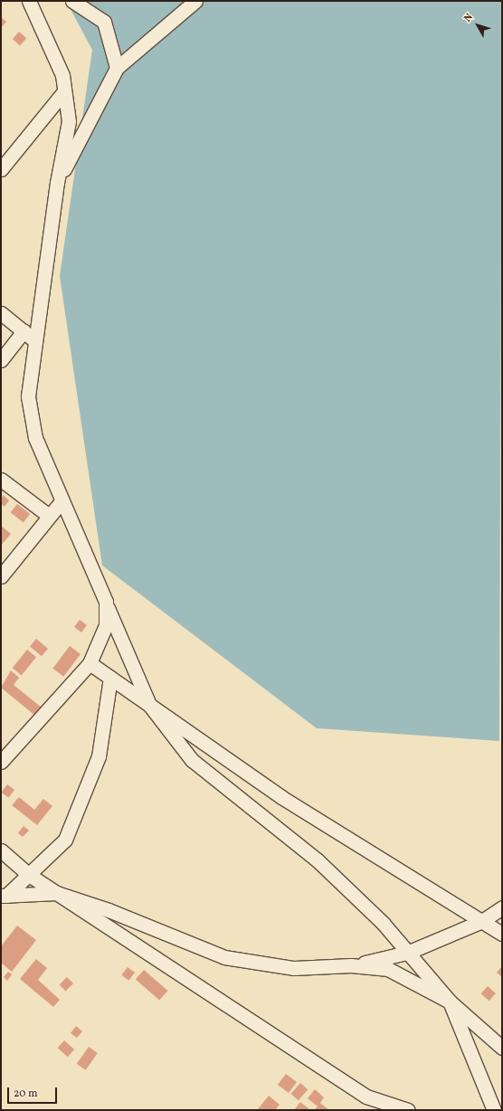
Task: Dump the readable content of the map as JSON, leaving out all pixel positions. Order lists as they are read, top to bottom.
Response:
{
  "scale_bar": "20 m",
  "north": "top left"
}
